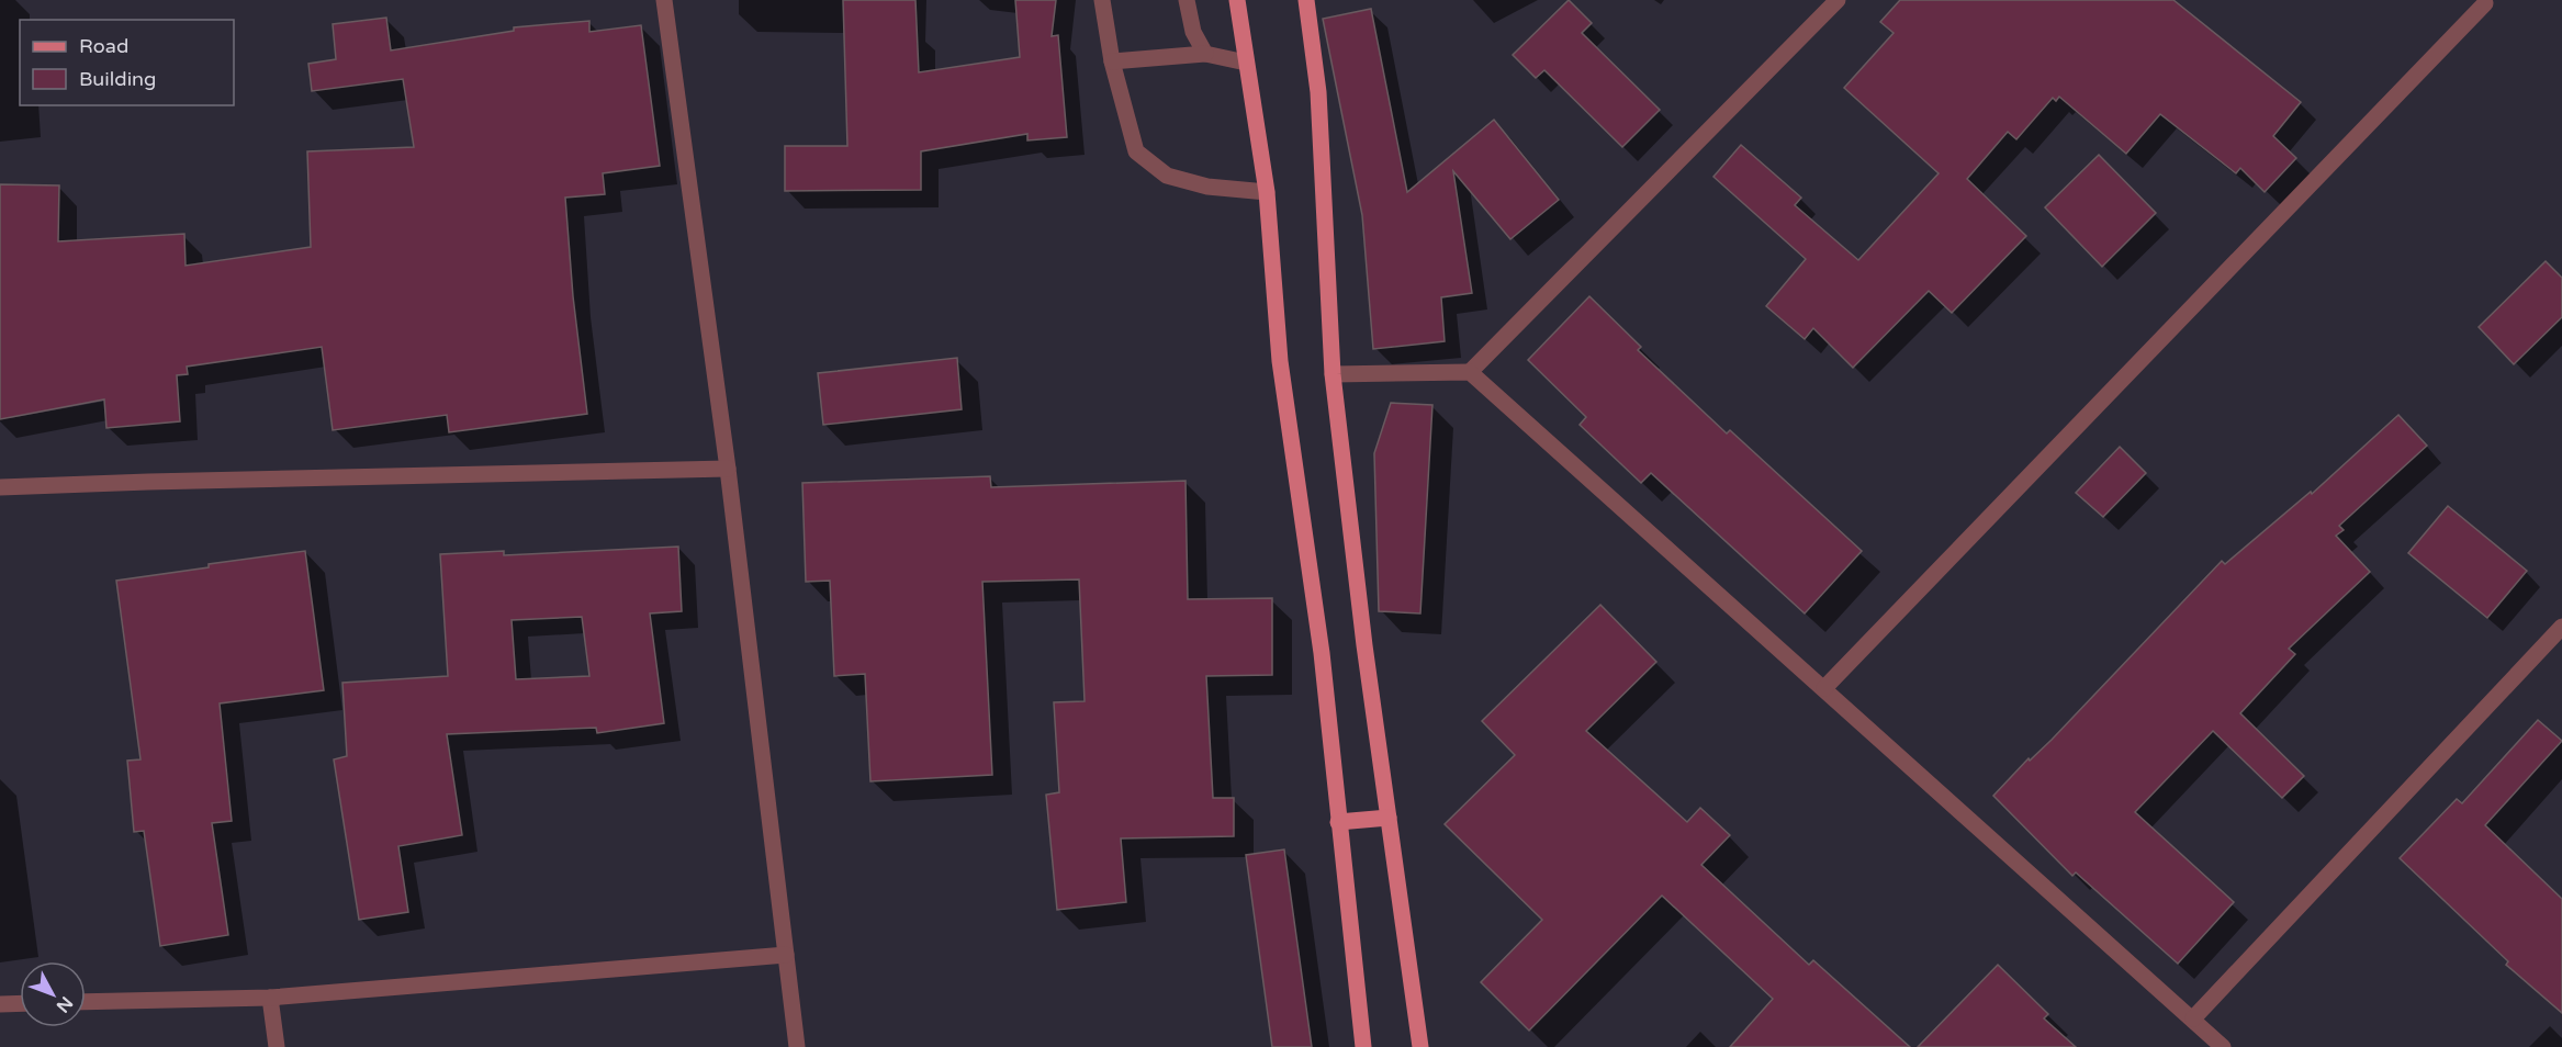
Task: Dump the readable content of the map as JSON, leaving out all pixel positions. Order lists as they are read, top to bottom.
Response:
{
  "legend": ["Road", "Building"],
  "north": "bottom right"
}
